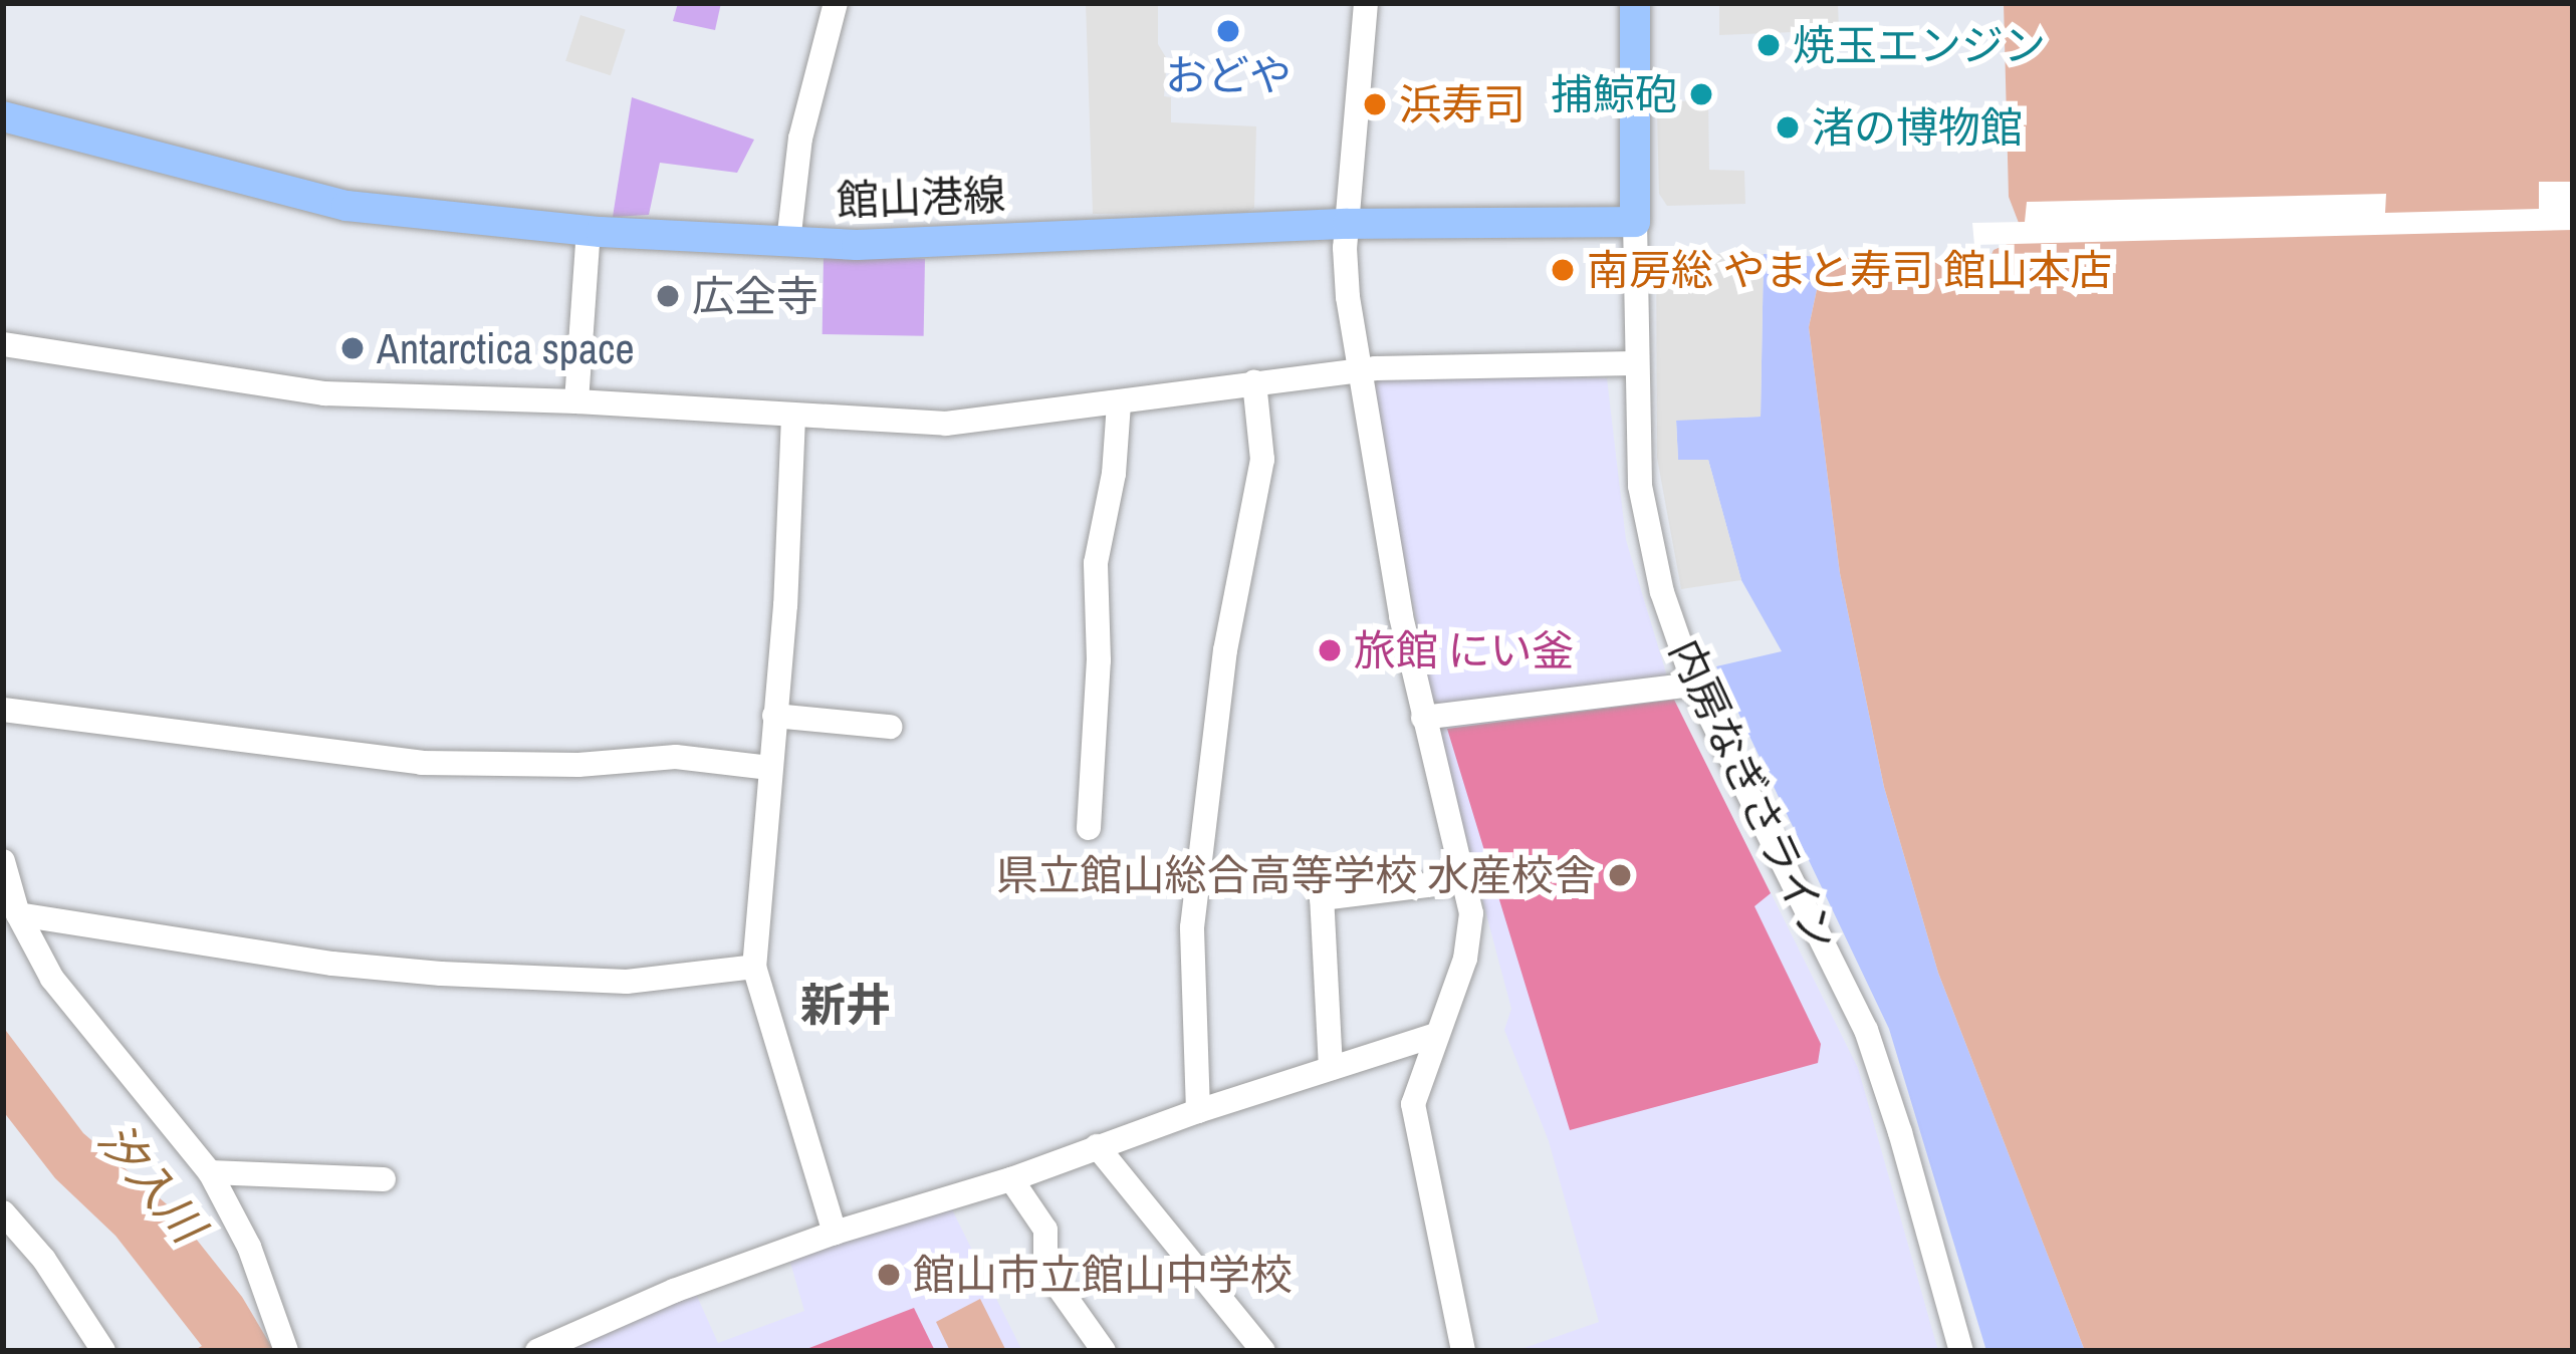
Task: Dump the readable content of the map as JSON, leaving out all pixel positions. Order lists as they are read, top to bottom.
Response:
{
  "streets": {
    "main road": ["館山港線"],
    "street": ["内房なぎさライン"]
  },
  "crossings": [
    ["館山港線", "内房なぎさライン"]
  ],
  "districts": ["新井"],
  "water": ["汐入川"],
  "places": [
    "おどや",
    "焼玉エンジン",
    "捕鯨砲",
    "浜寿司",
    "渚の博物館",
    "南房総 やまと寿司 館山本店",
    "広全寺",
    "Antarctica space",
    "旅館 にい釜",
    "県立館山総合高等学校 水産校舎",
    "館山市立館山中学校"
  ]
}
